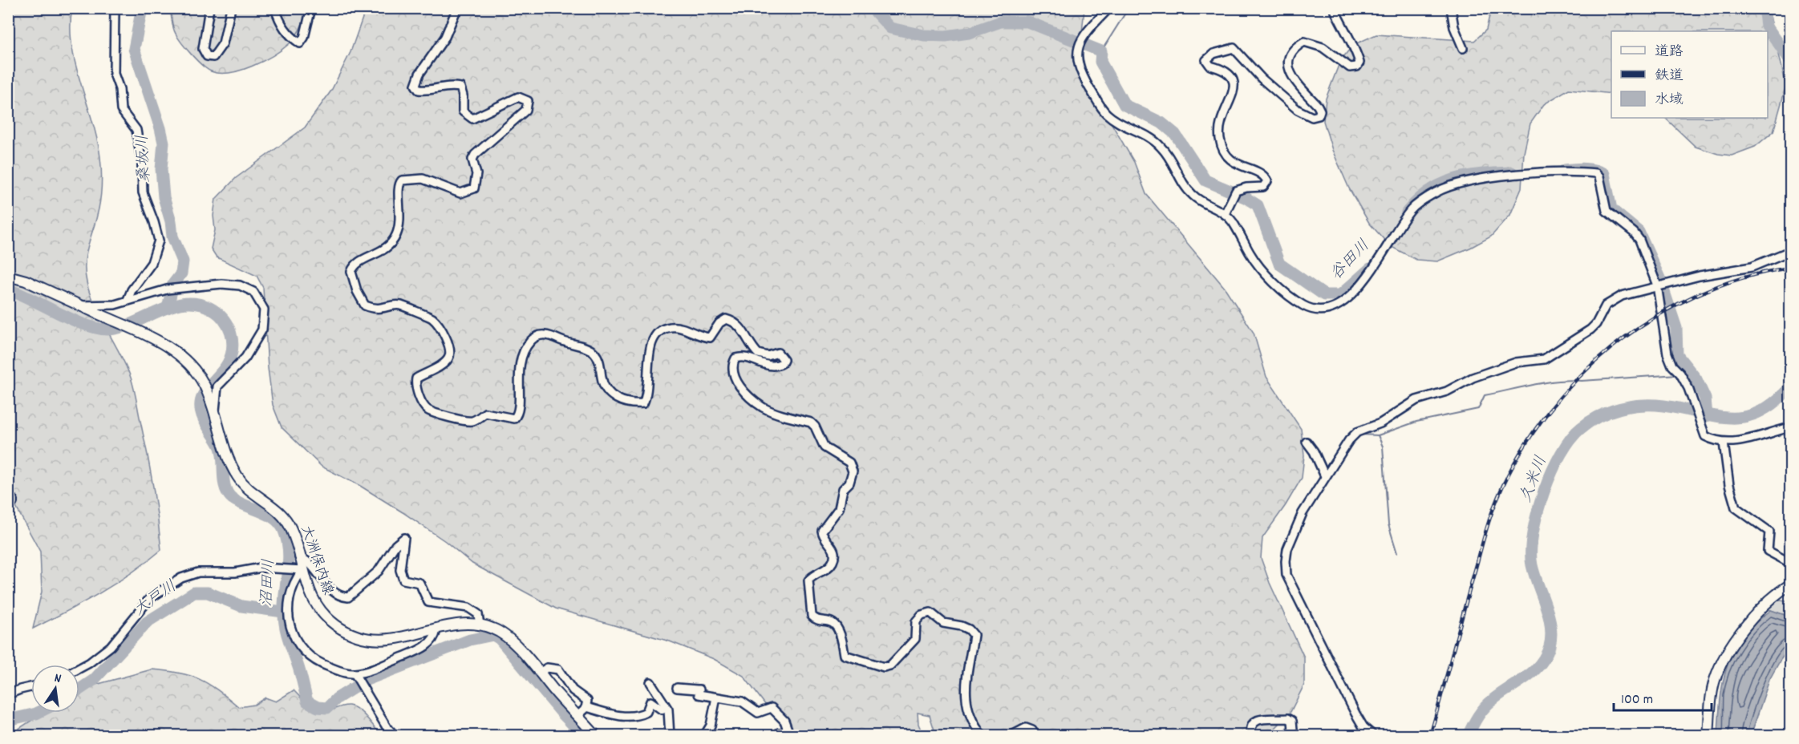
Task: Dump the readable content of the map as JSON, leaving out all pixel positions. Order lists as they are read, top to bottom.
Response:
{
  "streets": {
    "main road": ["大洲保内線"]
  },
  "water": [
    "桑坂川",
    "谷田川",
    "久米川",
    "沼田川",
    "大戸川"
  ],
  "legend": ["道路", "鉄道", "水域"],
  "scale_bar": "100 m",
  "north": "top"
}
